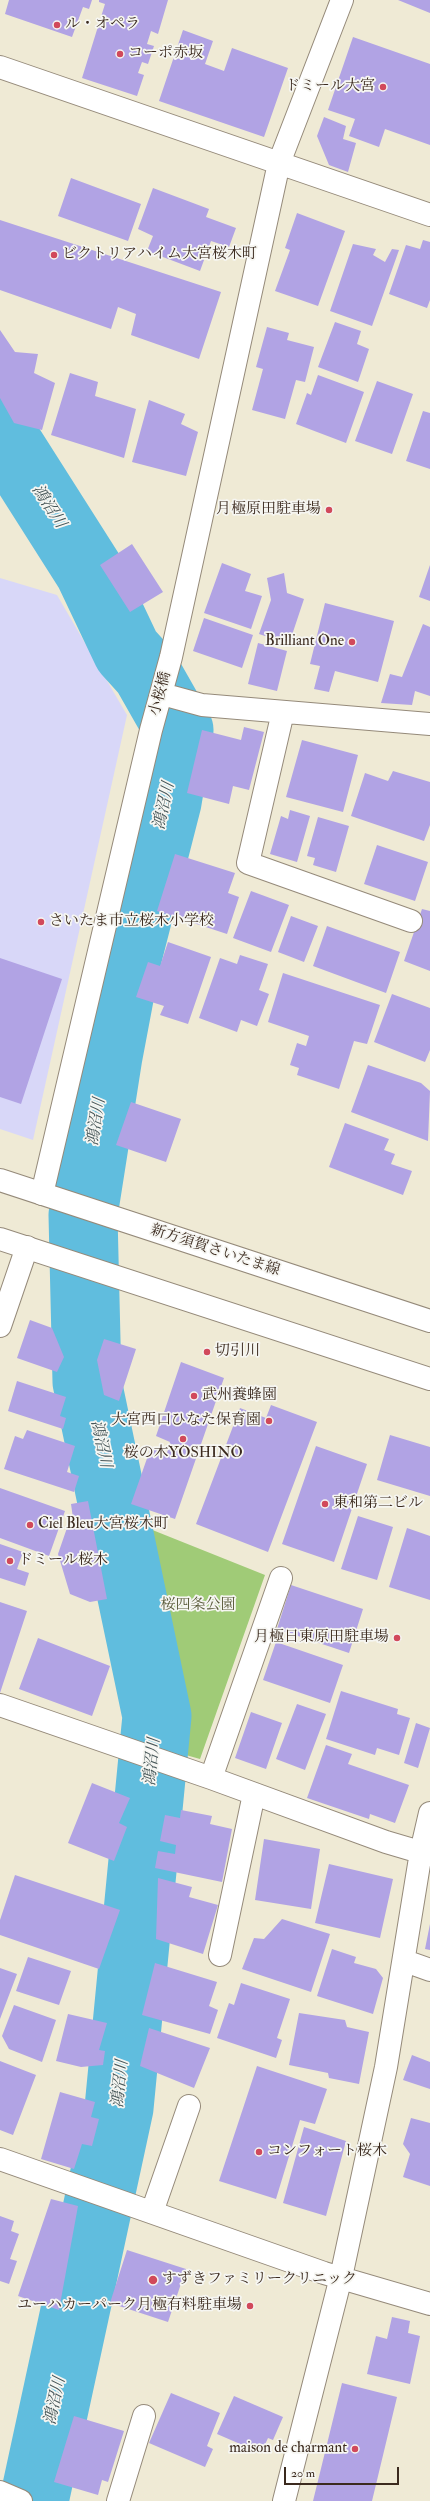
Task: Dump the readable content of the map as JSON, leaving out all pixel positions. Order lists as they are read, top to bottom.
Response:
{
  "streets": {
    "street": ["小桜橋", "新方須賀さいたま線"]
  },
  "crossings": [
    ["小桜橋", "新方須賀さいたま線"]
  ],
  "water": ["鴻沼川"],
  "parks": ["桜四条公園"],
  "places": [
    "ル・オペラ",
    "コーポ赤坂",
    "ドミール大宮",
    "ビクトリアハイム大宮桜木町",
    "月極原田駐車場",
    "Brilliant One",
    "さいたま市立桜木小学校",
    "切引川",
    "武州養蜂園",
    "大宮西口ひなた保育園",
    "桜の木YOSHINO",
    "東和第二ビル",
    "Ciel Bleu大宮桜木町",
    "ドミール桜木",
    "月極日東原田駐車場",
    "コンフォート桜木",
    "すずきファミリークリニック",
    "ユーハカーパーク月極有料駐車場",
    "maison de charmant"
  ],
  "scale_bar": "20 m"
}
